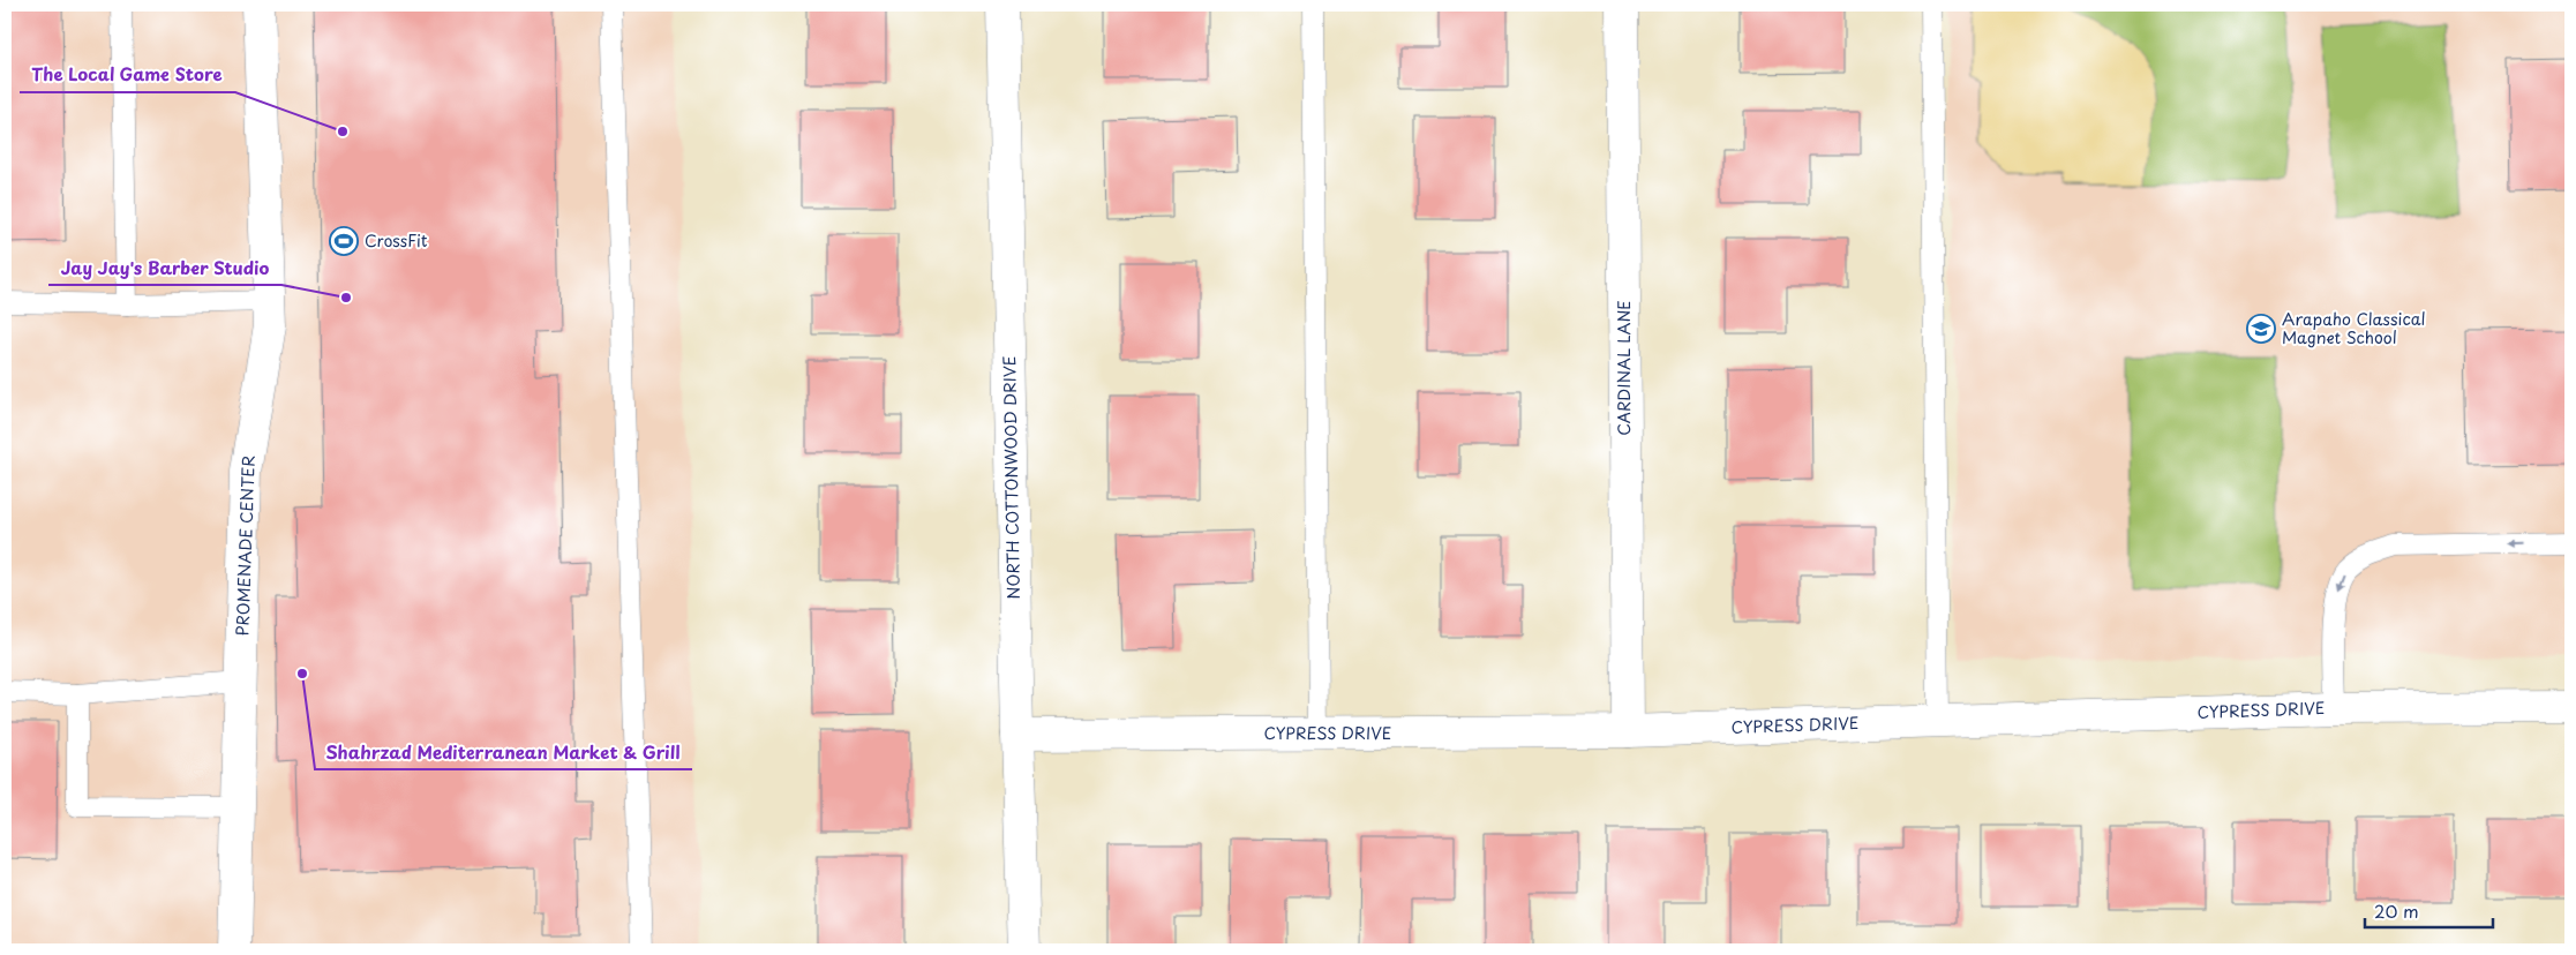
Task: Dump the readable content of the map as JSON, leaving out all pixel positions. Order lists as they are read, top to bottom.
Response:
{
  "streets": {
    "street": [
      "CARDINAL LANE",
      "NORTH COTTONWOOD DRIVE",
      "PROMENADE CENTER",
      "CYPRESS DRIVE"
    ]
  },
  "crossings": [
    ["CARDINAL LANE", "CYPRESS DRIVE"],
    ["NORTH COTTONWOOD DRIVE", "CYPRESS DRIVE"]
  ],
  "places": {
    "other": ["The Local Game Store", "Jay Jay's Barber Studio", "Shahrzad Mediterranean Market & Grill"],
    "sports": ["CrossFit"],
    "school or university": ["Arapaho Classical Magnet School"]
  },
  "scale_bar": "20 m"
}
